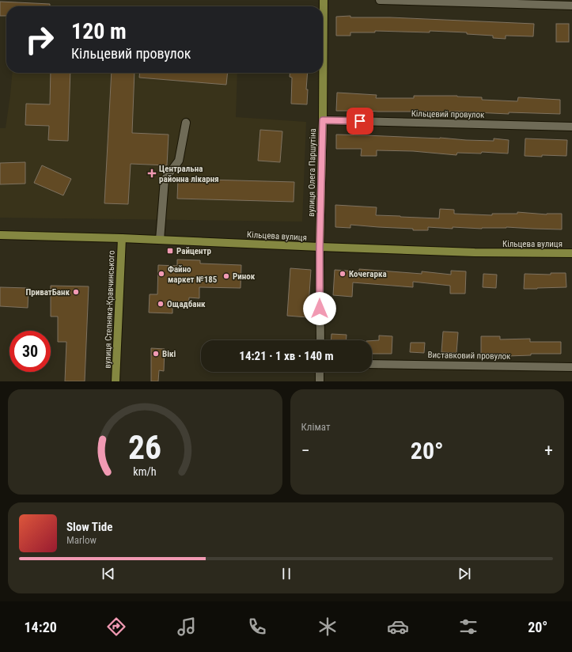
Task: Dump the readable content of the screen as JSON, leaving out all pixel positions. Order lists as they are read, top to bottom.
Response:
{
  "streets": {
    "street": [
      "Кільцевий провулок",
      "вулиця Олега Паршутіна",
      "Кільцева вулиця",
      "вулиця Степняка-Кравчинського",
      "Виставковий провулок"
    ]
  },
  "crossings": [
    ["Кільцевий провулок", "вулиця Олега Паршутіна"],
    ["вулиця Олега Паршутіна", "Кільцева вулиця"],
    ["Кільцева вулиця", "вулиця Степняка-Кравчинського"]
  ],
  "places": {
    "health": ["Центральна районна лікарня"],
    "transit": ["Райцентр"],
    "other": [
      "Файно маркет №185",
      "Кочегарка",
      "Ринок",
      "ПриватБанк",
      "Ощадбанк",
      "Вікі"
    ]
  },
  "page": {
    "turn": ["120 m", "Кільцевий провулок"],
    "limit": "30",
    "trip": "14:21 · 1 хв · 140 m",
    "tile": "Клімат",
    "heat": ["−", "20°", "+"],
    "song": ["Slow Tide", "Marlow"],
    "tabs": ["14:20", "20°"],
    "gauge": ["26", "km/h"]
  }
}
